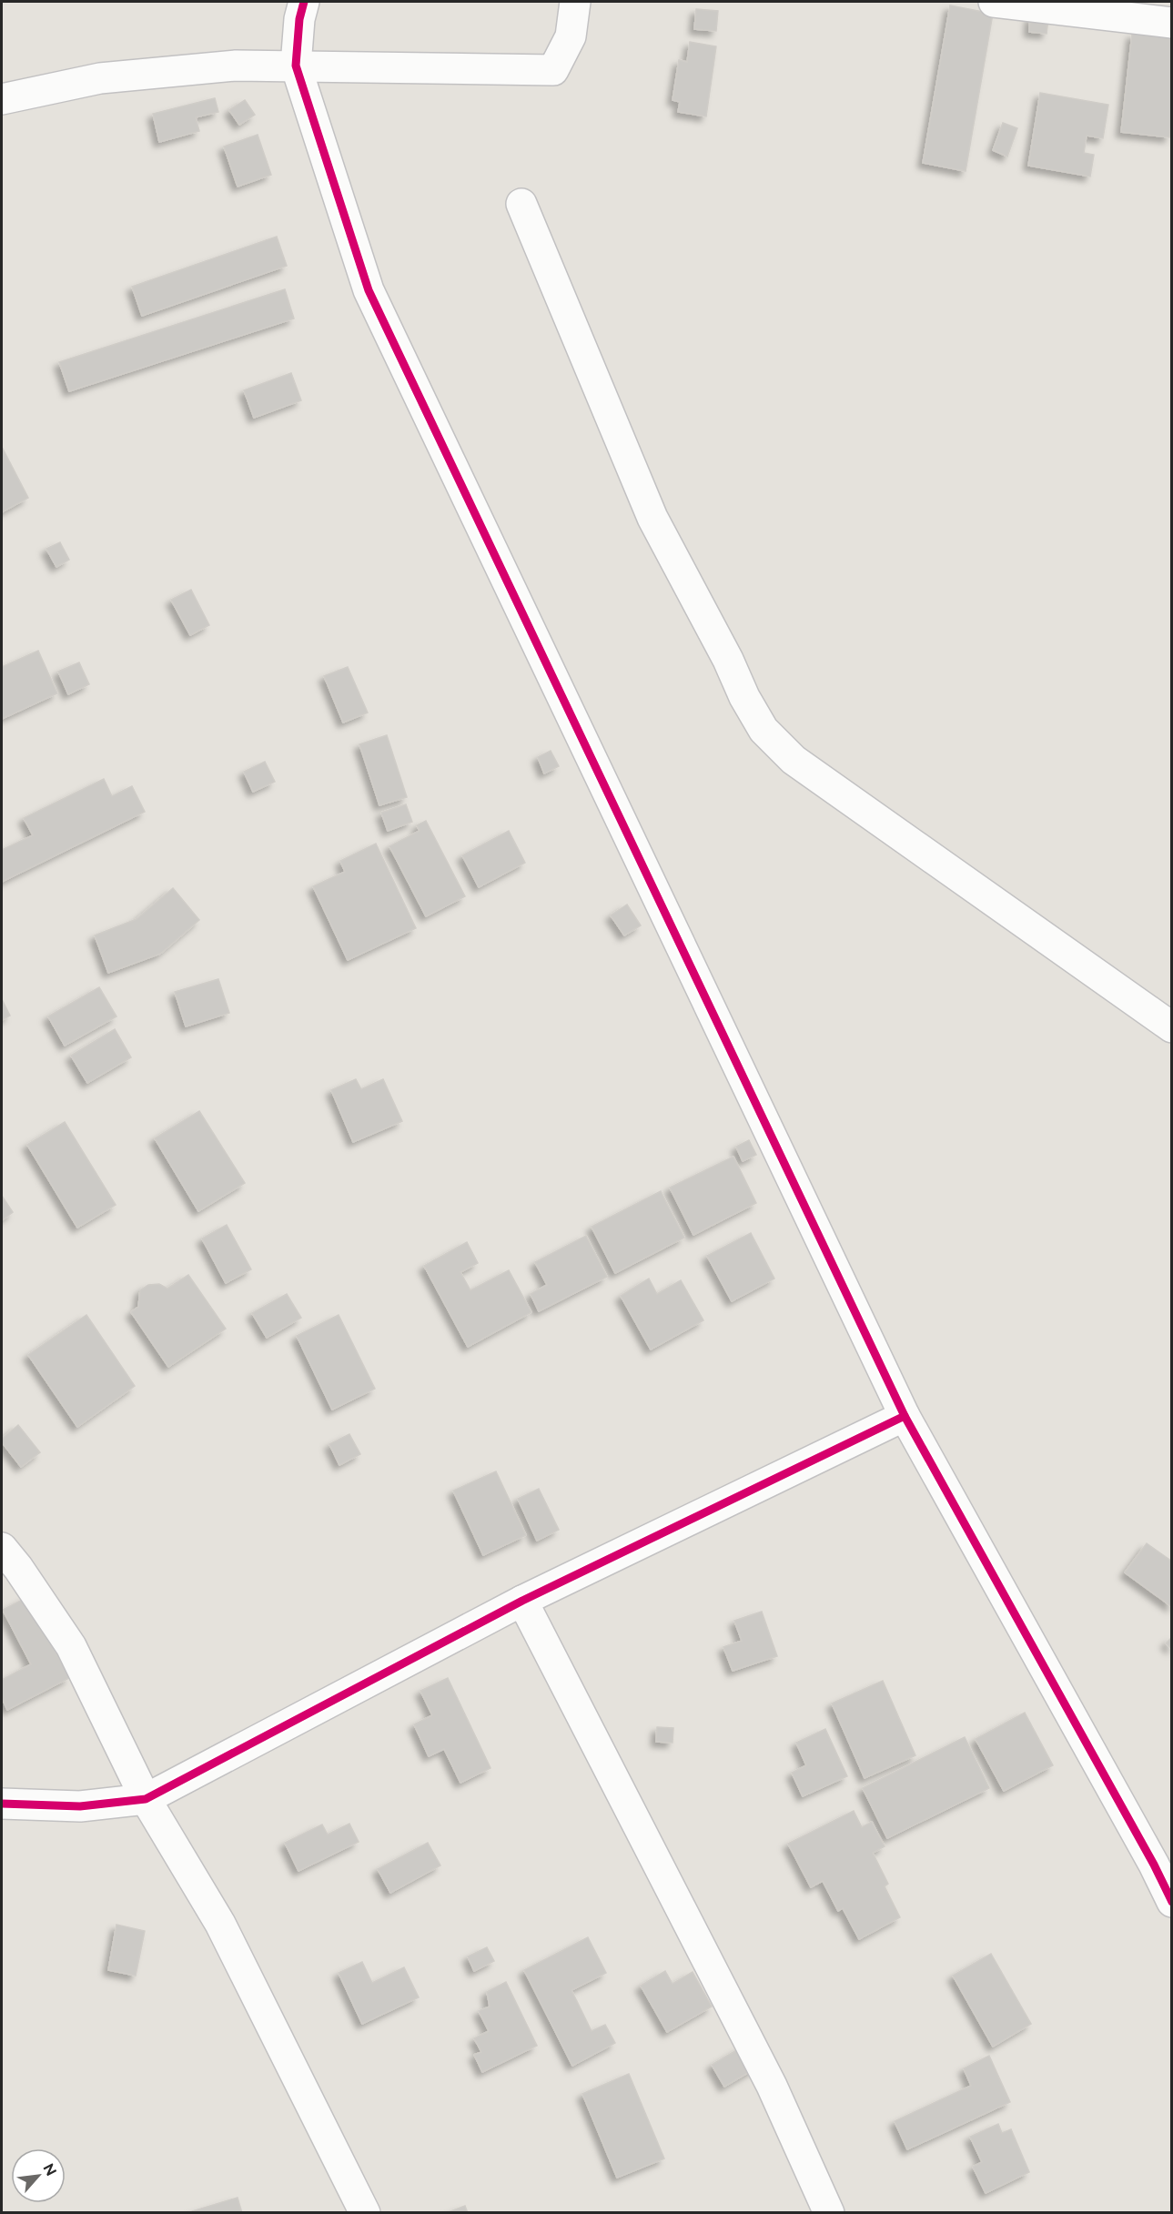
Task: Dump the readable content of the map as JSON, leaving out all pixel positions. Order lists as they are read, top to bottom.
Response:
{
  "north": "top right"
}
